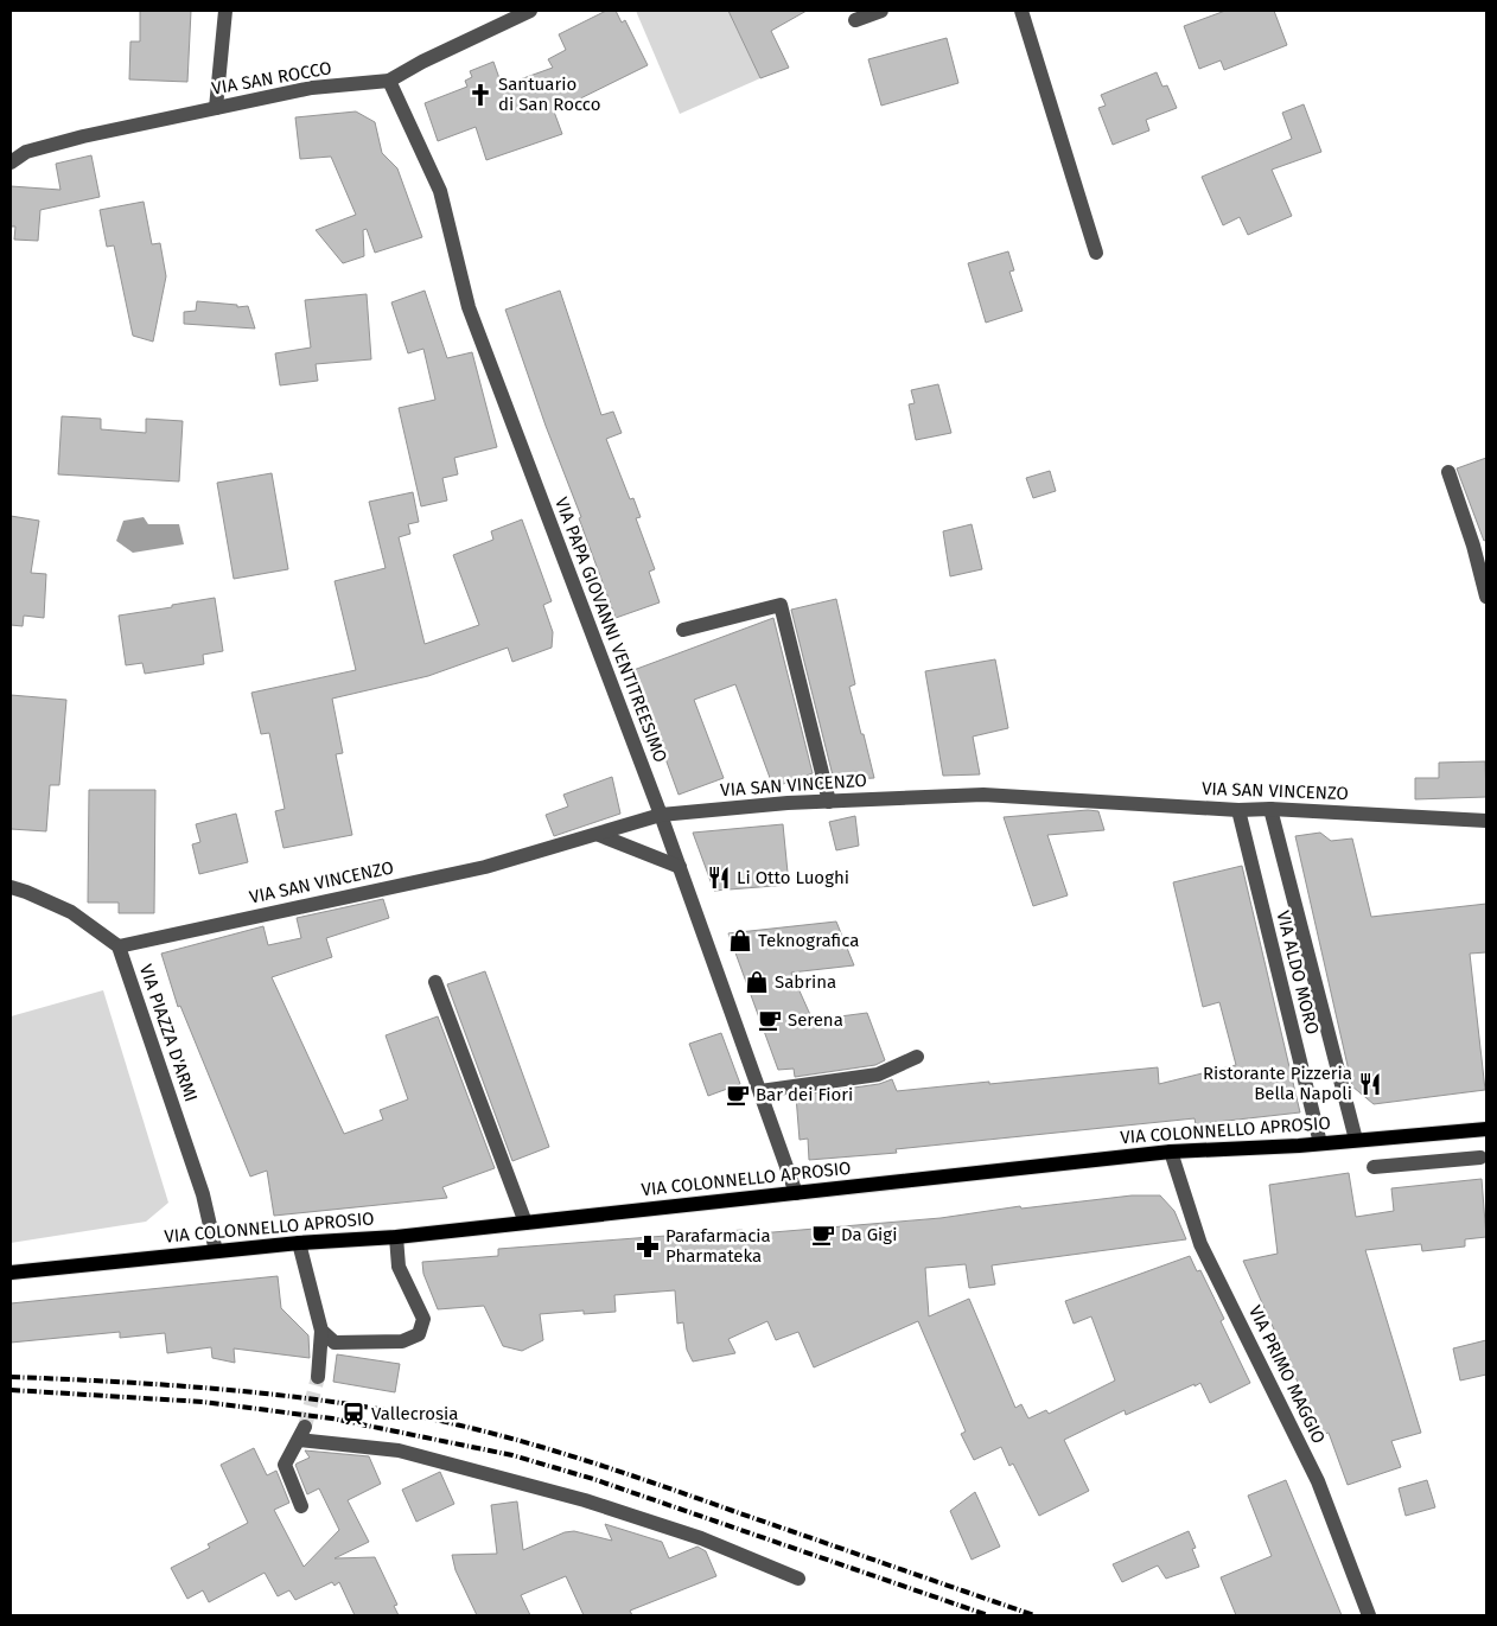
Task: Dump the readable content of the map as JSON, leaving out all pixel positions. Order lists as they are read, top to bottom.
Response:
{
  "streets": {
    "main road": ["VIA COLONNELLO APROSIO"],
    "street": [
      "VIA SAN ROCCO",
      "VIA PAPA GIOVANNI VENTITREESIMO",
      "VIA SAN VINCENZO",
      "VIA ALDO MORO",
      "VIA PIAZZA D'ARMI",
      "VIA PRIMO MAGGIO"
    ]
  },
  "crossings": [
    ["VIA SAN ROCCO", "VIA PAPA GIOVANNI VENTITREESIMO"],
    ["VIA PAPA GIOVANNI VENTITREESIMO", "VIA SAN VINCENZO"],
    ["VIA PAPA GIOVANNI VENTITREESIMO", "VIA COLONNELLO APROSIO"],
    ["VIA SAN VINCENZO", "VIA ALDO MORO"],
    ["VIA SAN VINCENZO", "VIA PIAZZA D'ARMI"],
    ["VIA ALDO MORO", "VIA COLONNELLO APROSIO"],
    ["VIA PIAZZA D'ARMI", "VIA COLONNELLO APROSIO"],
    ["VIA COLONNELLO APROSIO", "VIA PRIMO MAGGIO"]
  ],
  "places": {
    "church": ["Santuario di San Rocco"],
    "restaurant": ["Li Otto Luoghi", "Ristorante Pizzeria Bella Napoli"],
    "shop": ["Teknografica", "Sabrina"],
    "cafe": ["Serena", "Bar dei Fiori", "Da Gigi"],
    "pharmacy": ["Parafarmacia Pharmateka"],
    "station": ["Vallecrosia"]
  }
}
